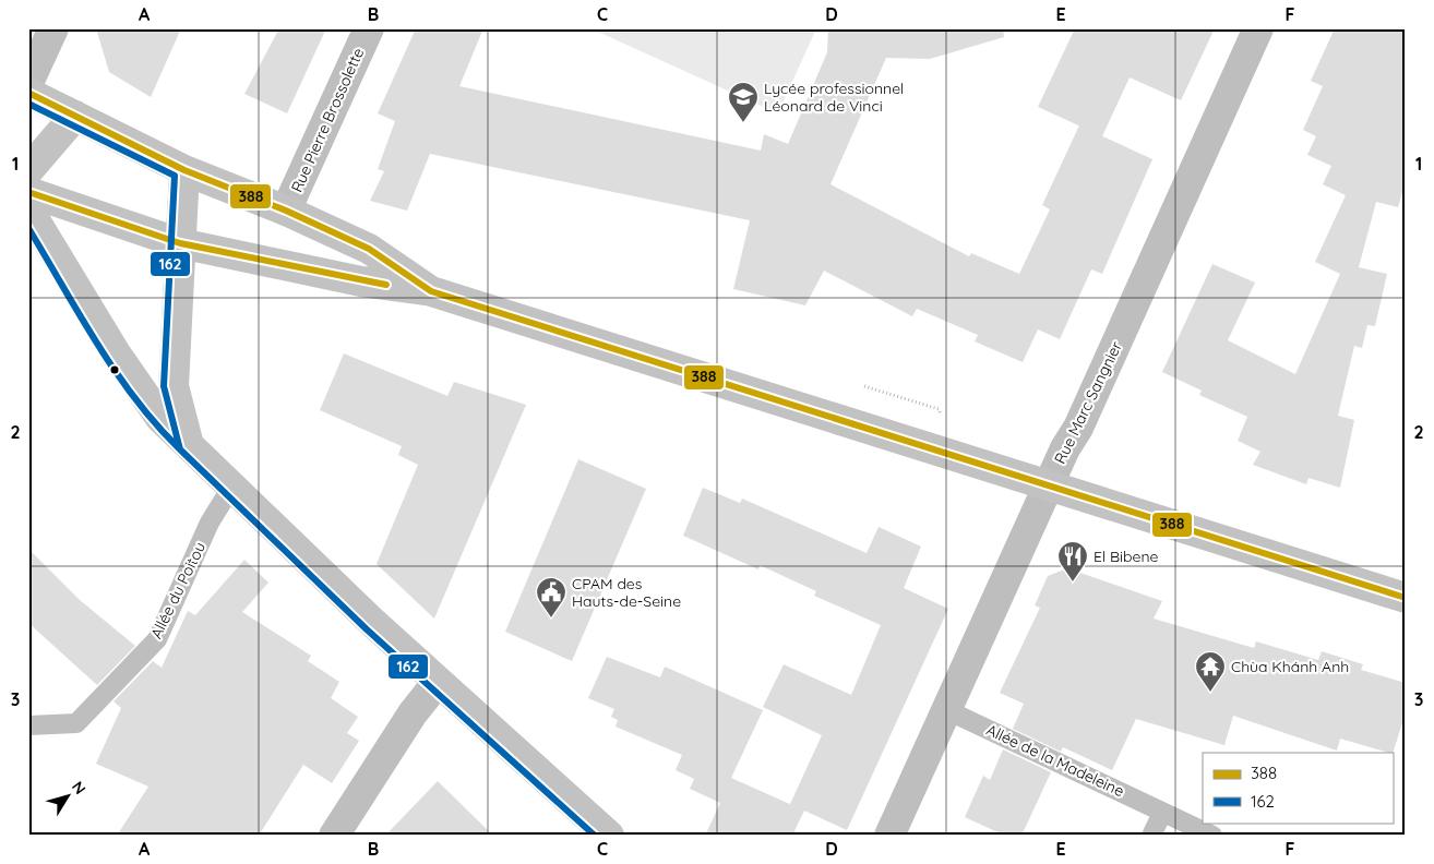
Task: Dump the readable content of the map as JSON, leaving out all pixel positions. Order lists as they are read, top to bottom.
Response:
{
  "streets": {
    "street": ["Rue Pierre Brossolette", "Rue Marc Sangnier"],
    "lane": ["Allée du Poitou", "Allée de la Madeleine"]
  },
  "crossings": [
    ["Rue Marc Sangnier", "Allée de la Madeleine"]
  ],
  "places": {
    "school or university": ["Lycée professionnel Léonard de Vinci"],
    "restaurant": ["El Bibene"],
    "public building": ["CPAM des Hauts-de-Seine"],
    "temple": ["Chùa Khánh Anh"]
  },
  "lines": ["transit line 388", "transit line 162"],
  "legend": ["388", "162"],
  "north": "top right",
  "grid": {
    "columns": [
      "A",
      "B",
      "C",
      "D",
      "E",
      "F"
    ],
    "rows": ["1", "2", "3"]
  }
}
